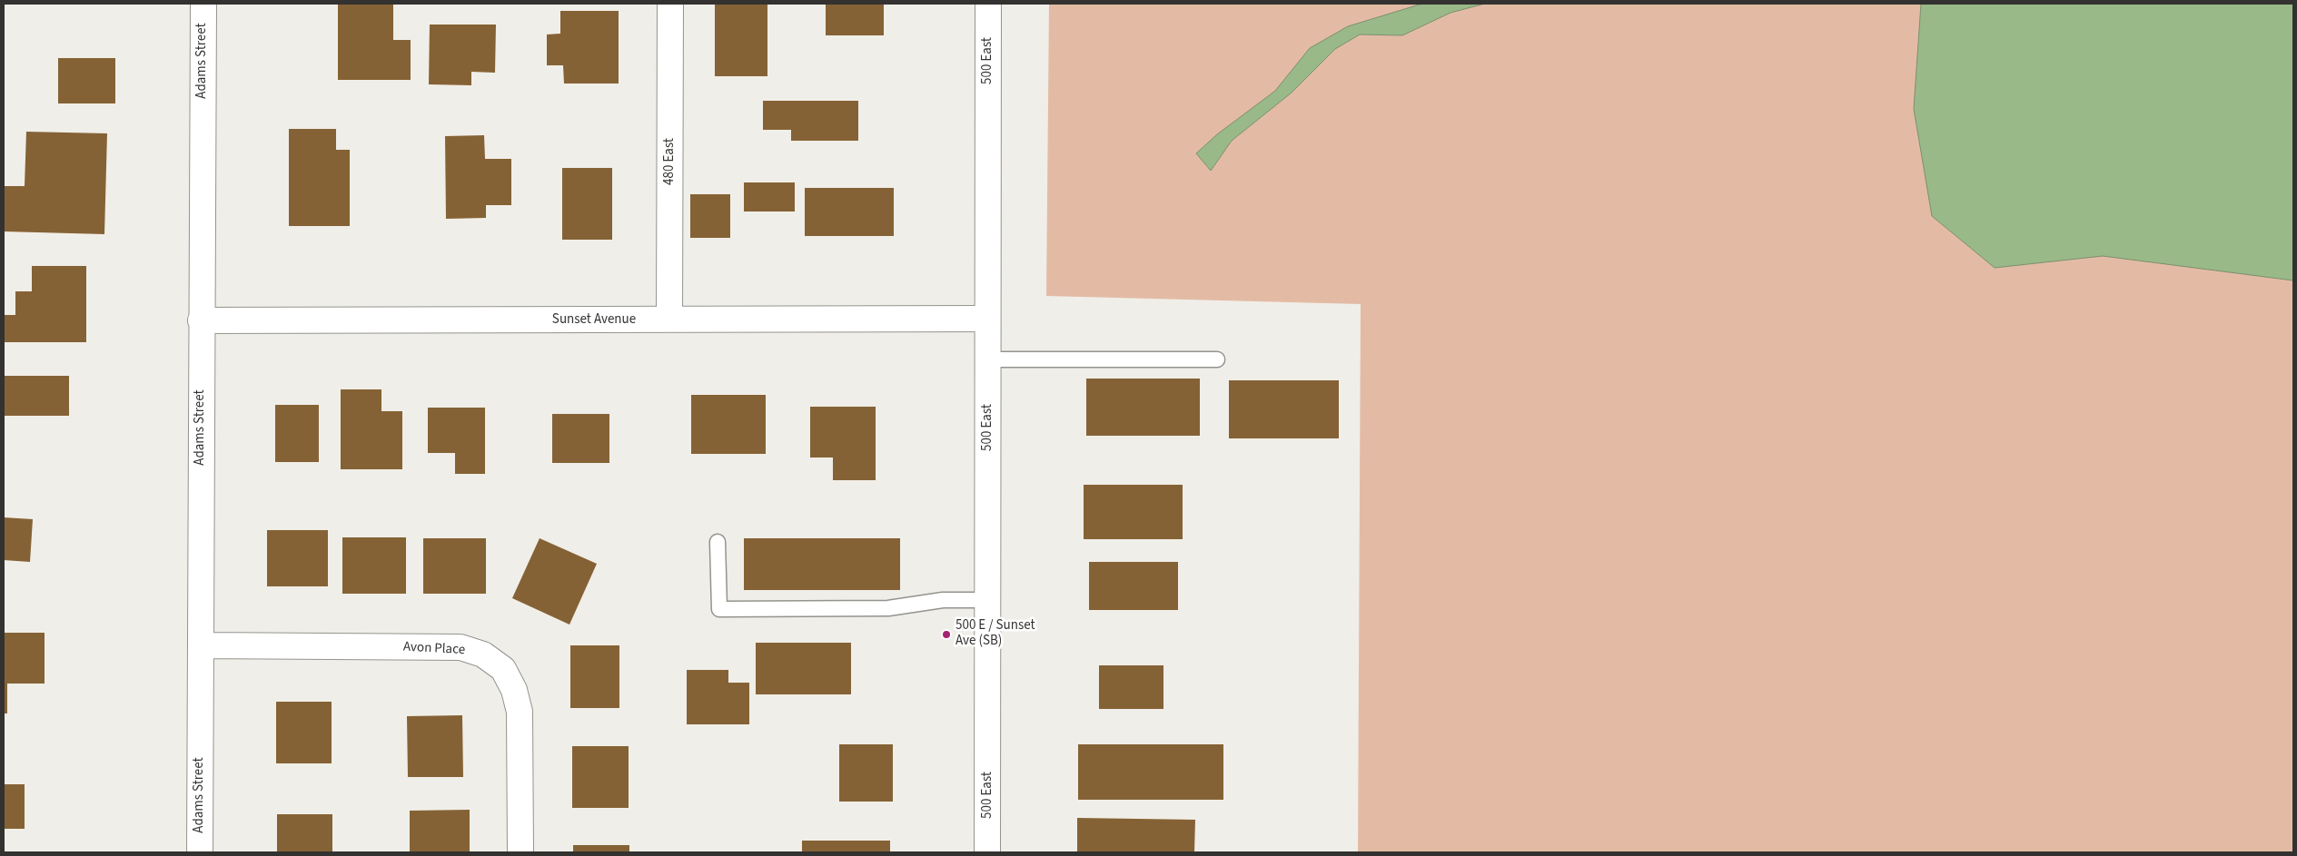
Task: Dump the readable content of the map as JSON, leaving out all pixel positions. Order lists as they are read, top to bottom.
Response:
{
  "streets": {
    "street": [
      "Adams Street",
      "500 East",
      "480 East",
      "Sunset Avenue",
      "Avon Place"
    ]
  },
  "crossings": [
    ["Adams Street", "Sunset Avenue"],
    ["Adams Street", "Avon Place"],
    ["500 East", "Sunset Avenue"],
    ["480 East", "Sunset Avenue"]
  ],
  "places": ["500 E / Sunset Ave (SB)"]
}
